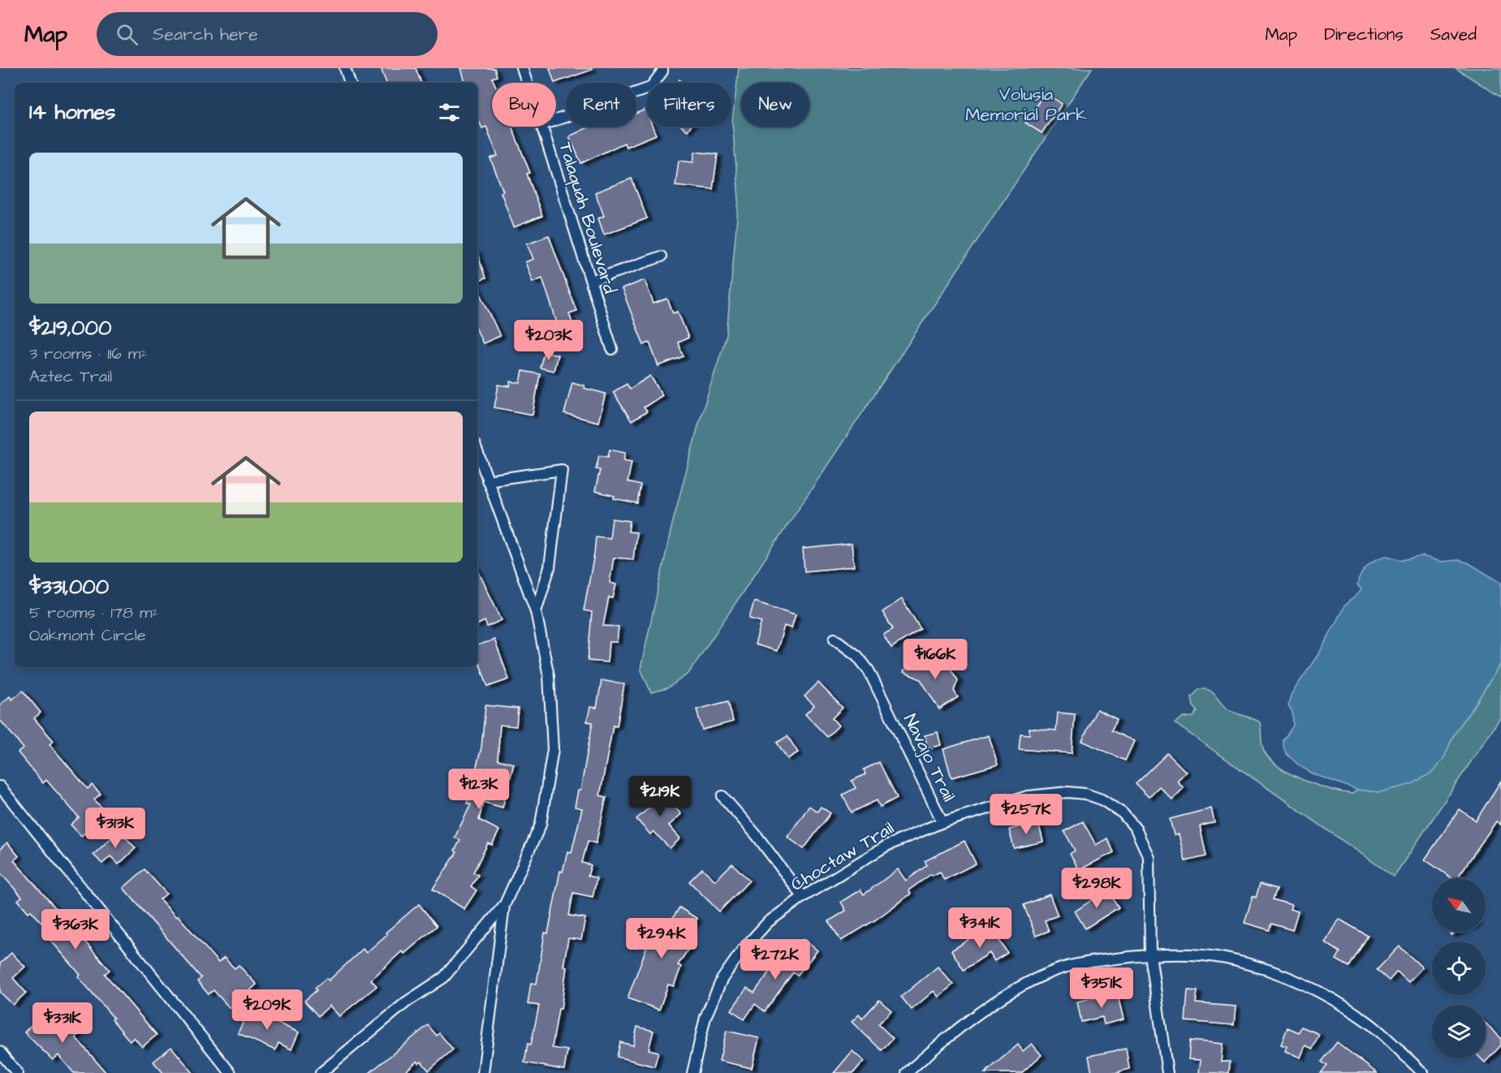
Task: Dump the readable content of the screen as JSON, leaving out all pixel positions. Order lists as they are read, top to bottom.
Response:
{
  "streets": {
    "street": ["Talaquah Boulevard", "Navajo Trail", "Choctaw Trail"]
  },
  "crossings": [
    ["Navajo Trail", "Choctaw Trail"]
  ],
  "parks": ["Volusia Memorial Park"],
  "north": "top left",
  "page": {
    "header": "Map",
    "search": "Search here",
    "nav": ["Map", "Directions", "Saved"],
    "chip": [
      "Buy",
      "Rent",
      "Filters",
      "New"
    ],
    "heading": "14 homes",
    "list": [
      {
        "name": "$219,000",
        "note": "3 rooms · 116 m² · Aztec Trail"
      },
      {
        "name": "$331,000",
        "note": "5 rooms · 178 m² · Oakmont Circle"
      }
    ],
    "price": [
      "$203K",
      "$166K",
      "$123K",
      "$219K",
      "$257K",
      "$313K",
      "$298K",
      "$341K",
      "$363K",
      "$294K",
      "$272K",
      "$351K",
      "$209K",
      "$331K"
    ]
  }
}
